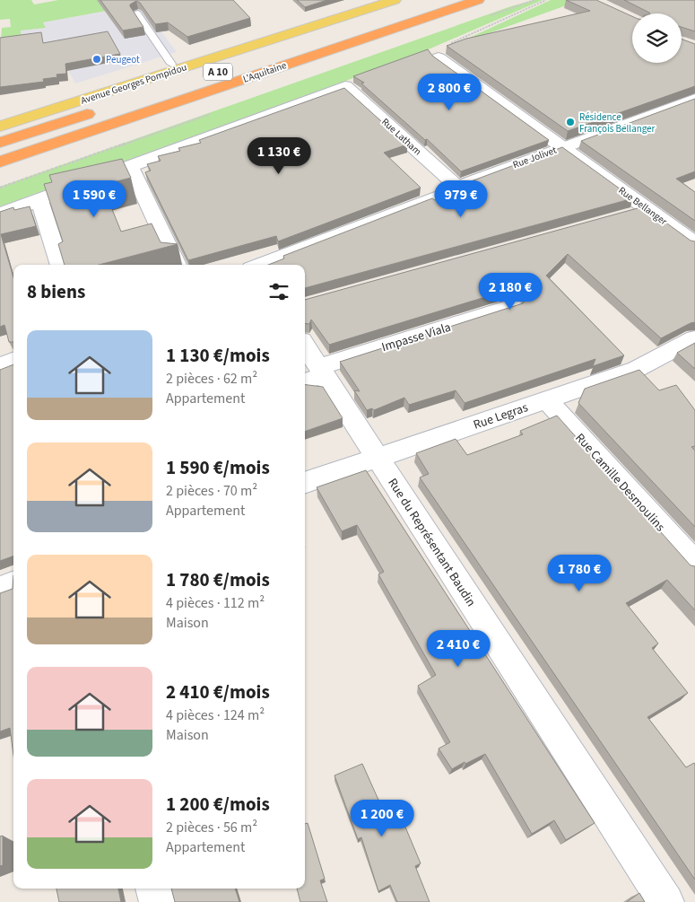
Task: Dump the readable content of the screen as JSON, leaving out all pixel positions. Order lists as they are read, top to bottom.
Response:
{
  "streets": {
    "highway": ["A 10", "L'Aquitaine"],
    "main road": ["Avenue Georges Pompidou"],
    "street": [
      "Rue Latham",
      "Rue Jolivet",
      "Rue Bellanger",
      "Impasse Viala",
      "Rue Legras",
      "Rue Camille Desmoulins",
      "Rue du Représentant Baudin"
    ]
  },
  "crossings": [
    ["Rue Latham", "Rue Jolivet"],
    ["Rue Jolivet", "Rue Bellanger"],
    ["Impasse Viala", "Rue du Représentant Baudin"],
    ["Rue Legras", "Rue Camille Desmoulins"],
    ["Rue Legras", "Rue du Représentant Baudin"]
  ],
  "places": ["Peugeot", "Résidence François Bellanger"],
  "page": {
    "price": [
      "2 800 €",
      "1 130 €",
      "1 590 €",
      "979 €",
      "2 180 €",
      "1 780 €",
      "2 410 €",
      "1 200 €"
    ],
    "heading": "8 biens",
    "list": [
      {
        "name": "1 130 €/mois",
        "note": "2 pièces · 62 m² · Appartement"
      },
      {
        "name": "1 590 €/mois",
        "note": "2 pièces · 70 m² · Appartement"
      },
      {
        "name": "1 780 €/mois",
        "note": "4 pièces · 112 m² · Maison"
      },
      {
        "name": "2 410 €/mois",
        "note": "4 pièces · 124 m² · Maison"
      },
      {
        "name": "1 200 €/mois",
        "note": "2 pièces · 56 m² · Appartement"
      }
    ]
  }
}
